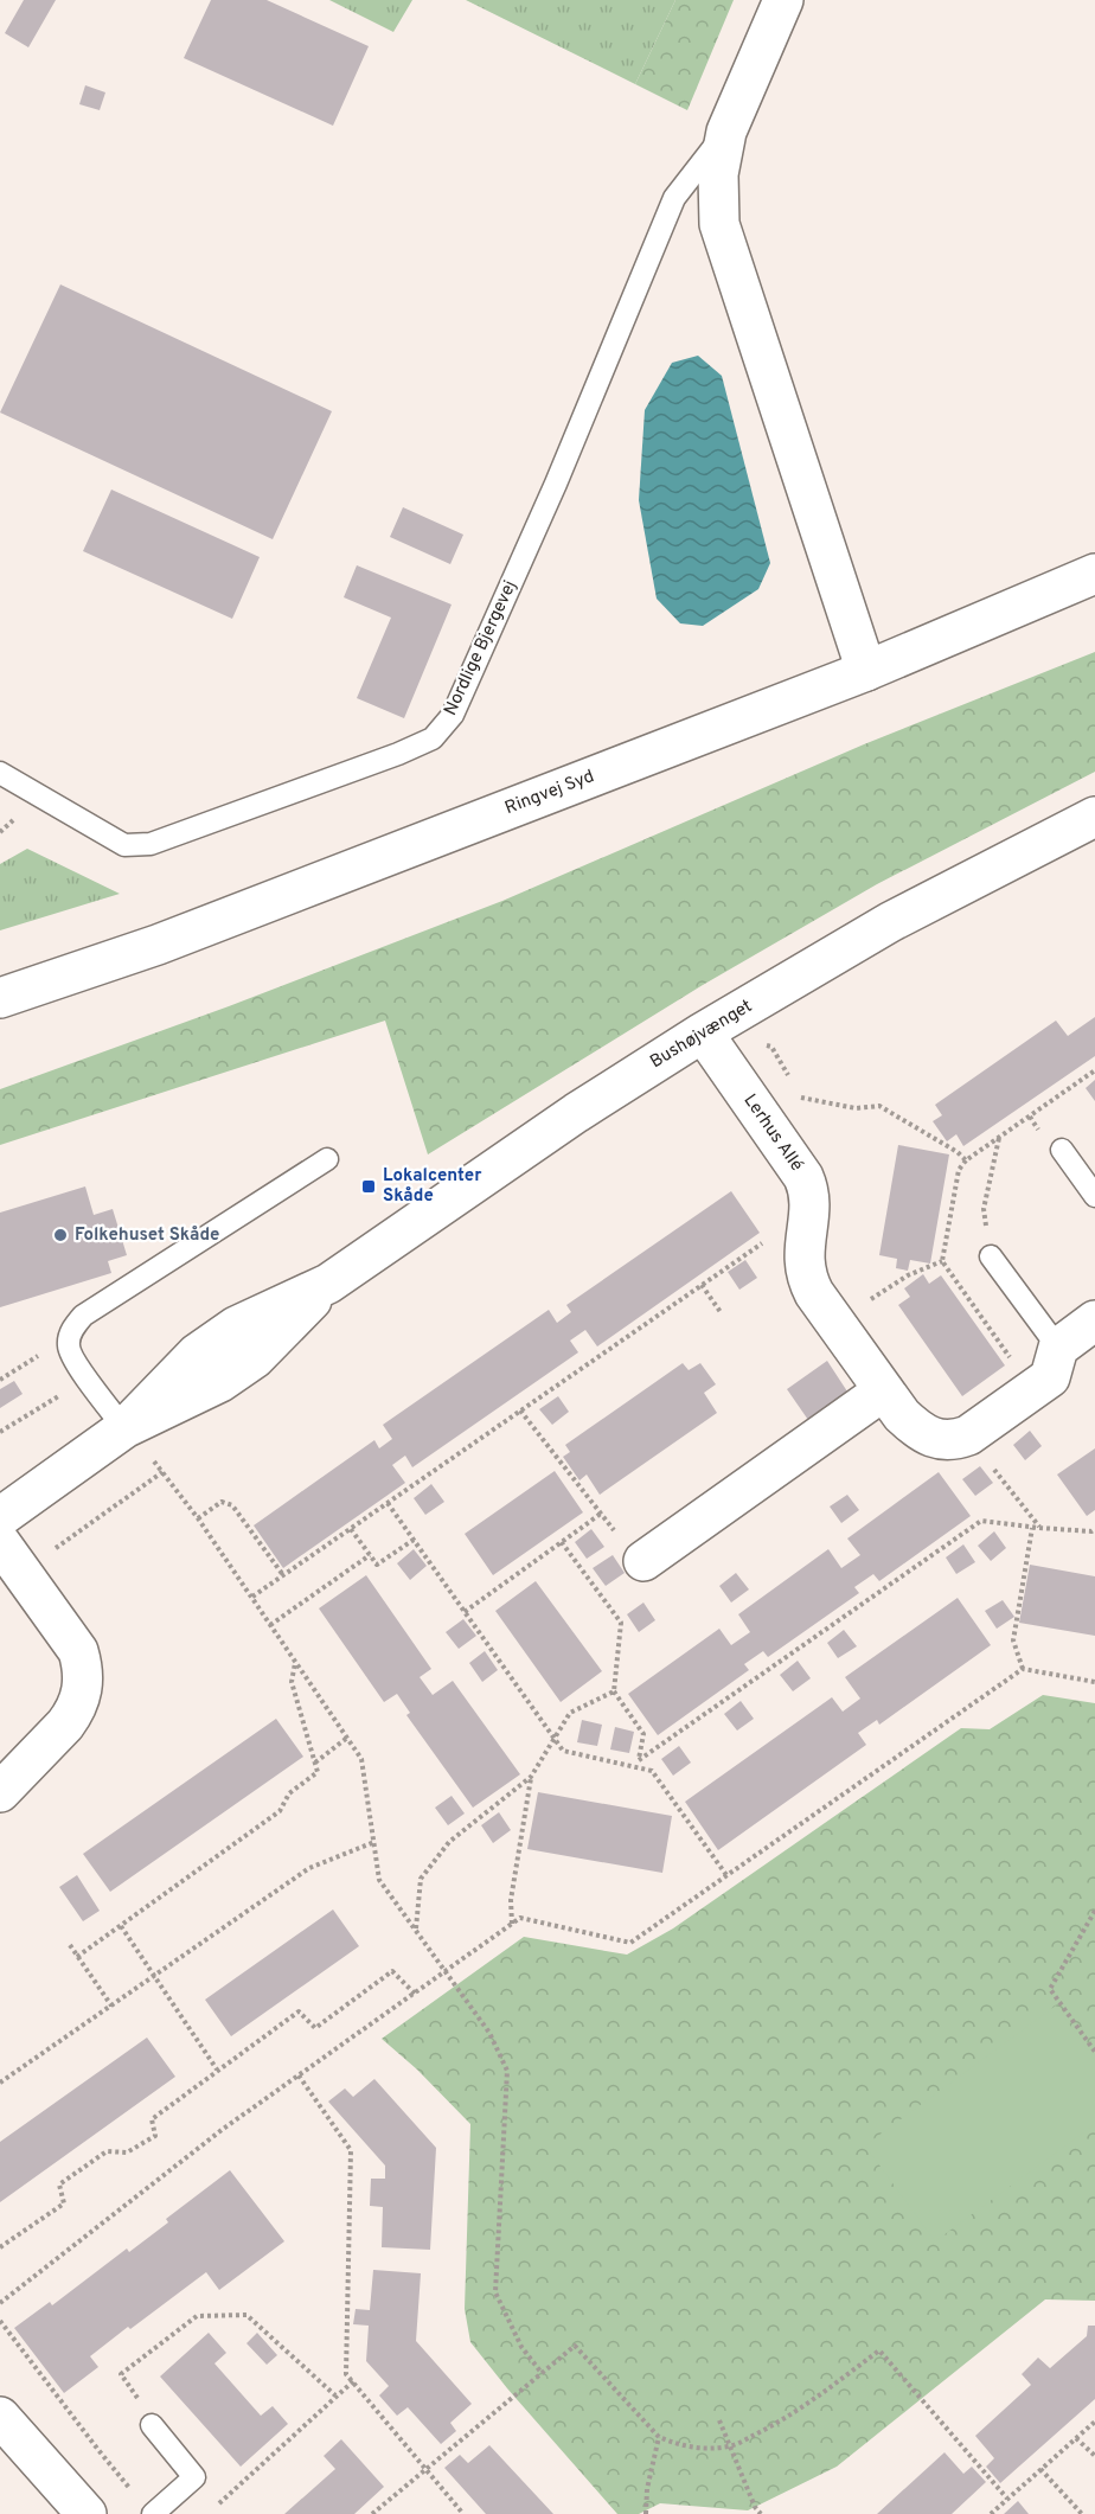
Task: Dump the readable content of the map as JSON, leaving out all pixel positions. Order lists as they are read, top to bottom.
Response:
{
  "streets": {
    "street": [
      "Nordlige Bjergevej",
      "Ringvej Syd",
      "Bushøjvænget",
      "Lerhus Allé"
    ]
  },
  "crossings": [
    ["Nordlige Bjergevej", "Ringvej Syd"],
    ["Bushøjvænget", "Lerhus Allé"]
  ],
  "places": {
    "transit": ["Lokalcenter Skåde"],
    "other": ["Folkehuset Skåde"]
  }
}
